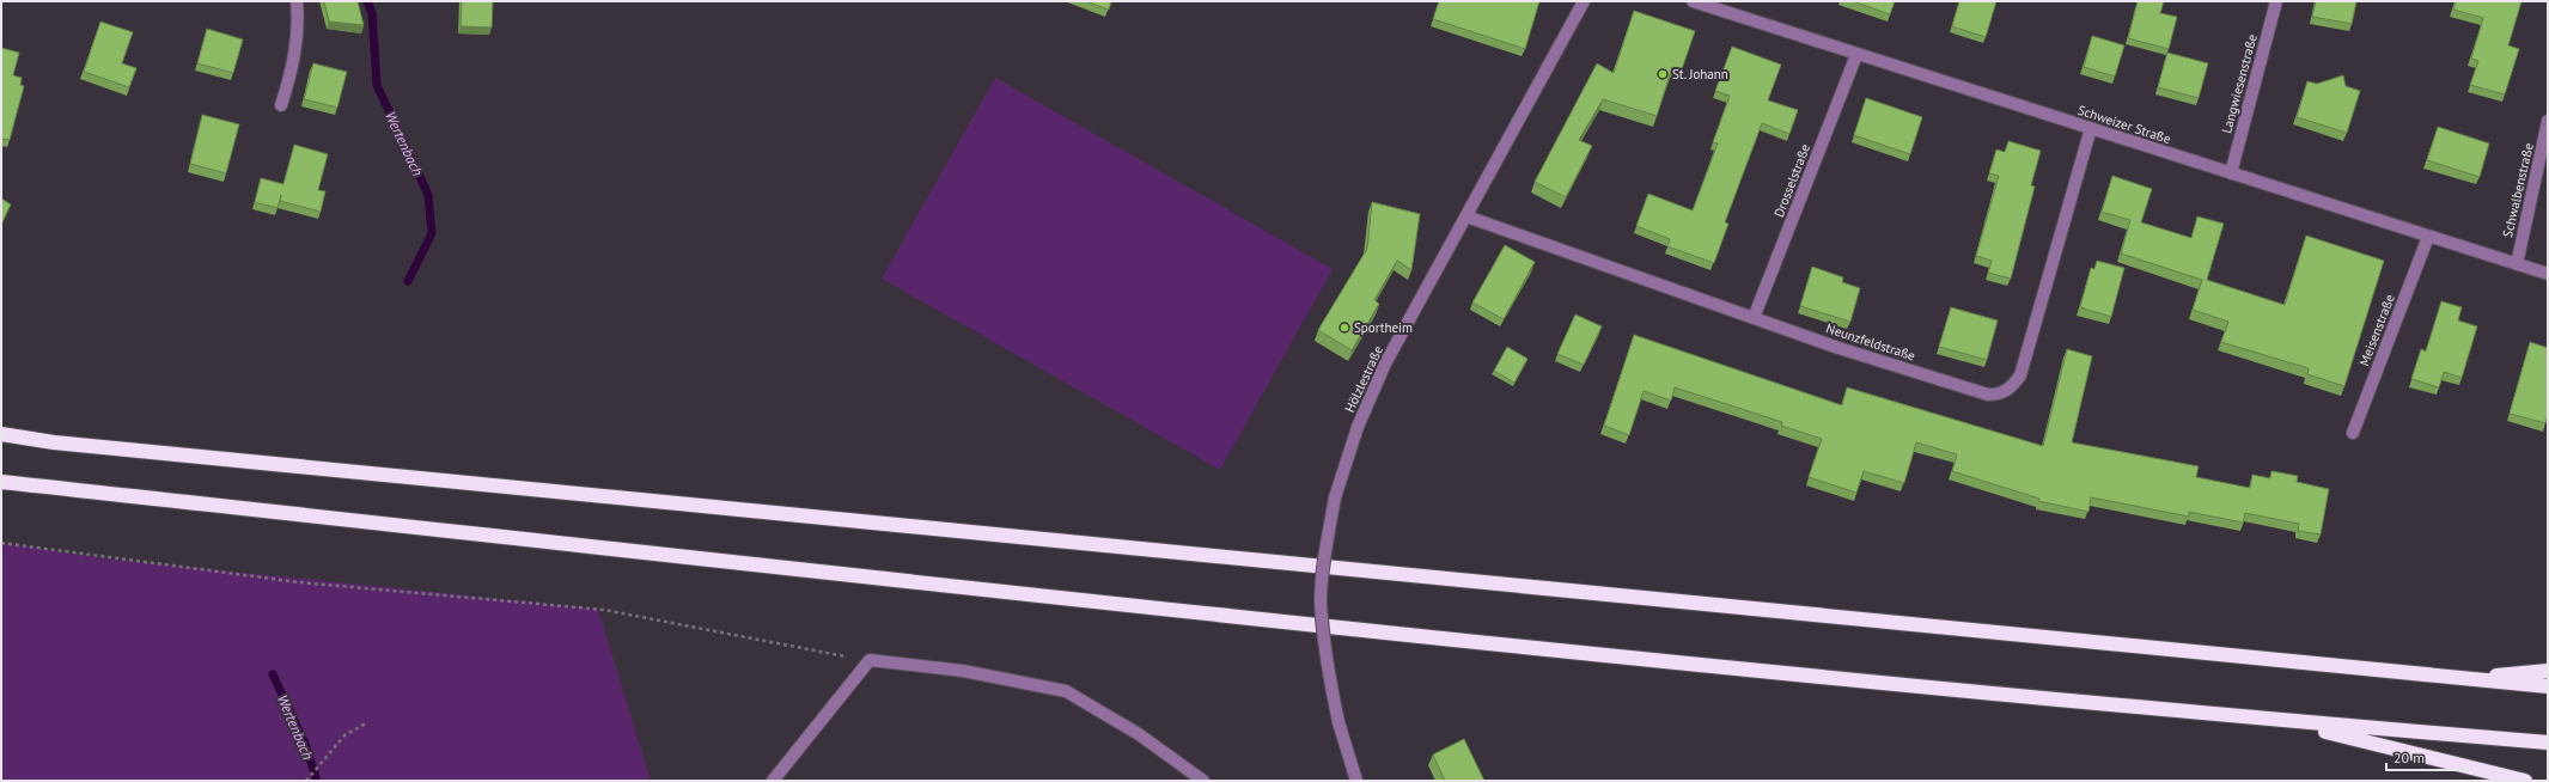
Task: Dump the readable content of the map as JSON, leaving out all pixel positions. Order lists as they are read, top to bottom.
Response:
{
  "streets": {
    "street": [
      "Langwiesenstraße",
      "Schweizer Straße",
      "Drosselstraße",
      "Schwalbenstraße",
      "Meisenstraße",
      "Neunzfeldstraße",
      "Hölzlestraße"
    ]
  },
  "crossings": [
    ["Langwiesenstraße", "Schweizer Straße"],
    ["Schweizer Straße", "Drosselstraße"],
    ["Schweizer Straße", "Schwalbenstraße"],
    ["Schweizer Straße", "Meisenstraße"],
    ["Schweizer Straße", "Neunzfeldstraße"],
    ["Drosselstraße", "Neunzfeldstraße"],
    ["Neunzfeldstraße", "Hölzlestraße"]
  ],
  "water": ["Wertenbach"],
  "places": ["St. Johann", "Sportheim"],
  "scale_bar": "20 m"
}
